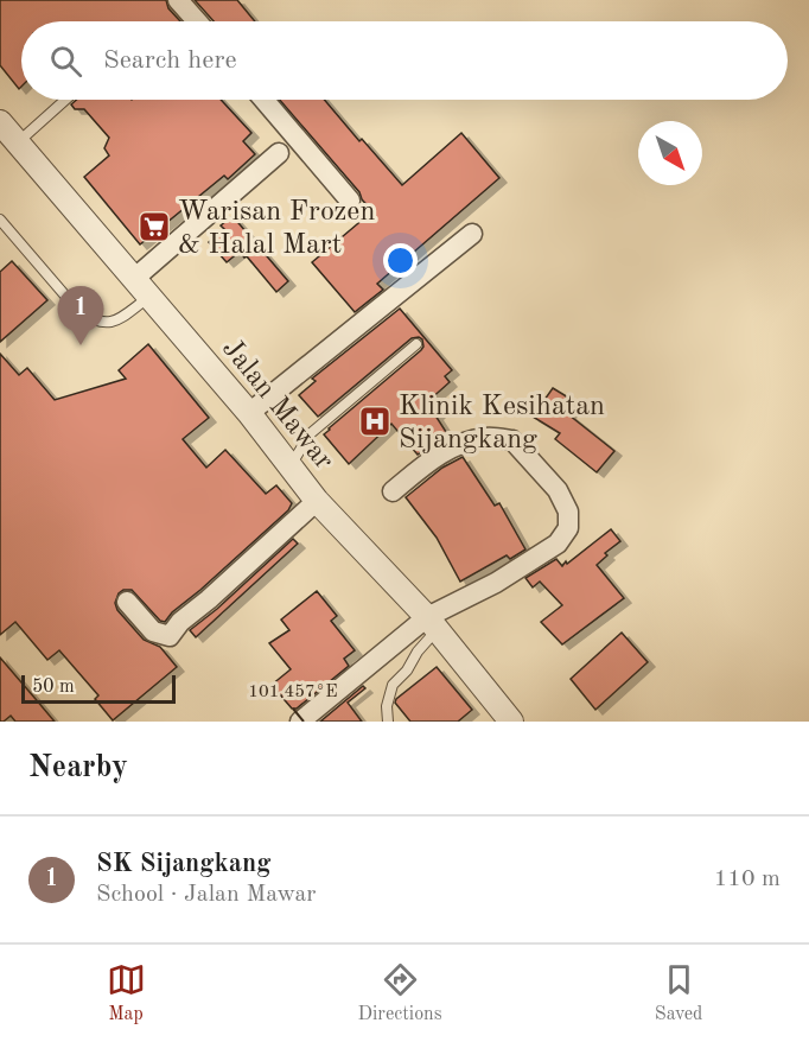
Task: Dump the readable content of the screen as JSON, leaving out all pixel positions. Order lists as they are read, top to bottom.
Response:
{
  "streets": {
    "street": ["Jalan Mawar"]
  },
  "places": {
    "supermarket": ["Warisan Frozen & Halal Mart"],
    "hospital": ["Klinik Kesihatan Sijangkang"]
  },
  "scale_bar": "50 m",
  "north": "bottom right",
  "page": {
    "search": "Search here",
    "pins": "1",
    "scale": "50 m",
    "heading": "Nearby",
    "list": [
      {
        "mark": "1",
        "name": "SK Sijangkang",
        "note": "School · Jalan Mawar",
        "value": "110 m"
      }
    ],
    "nav": ["Map", "Directions", "Saved"]
  },
  "coordinates": ["101.457°E"]
}
